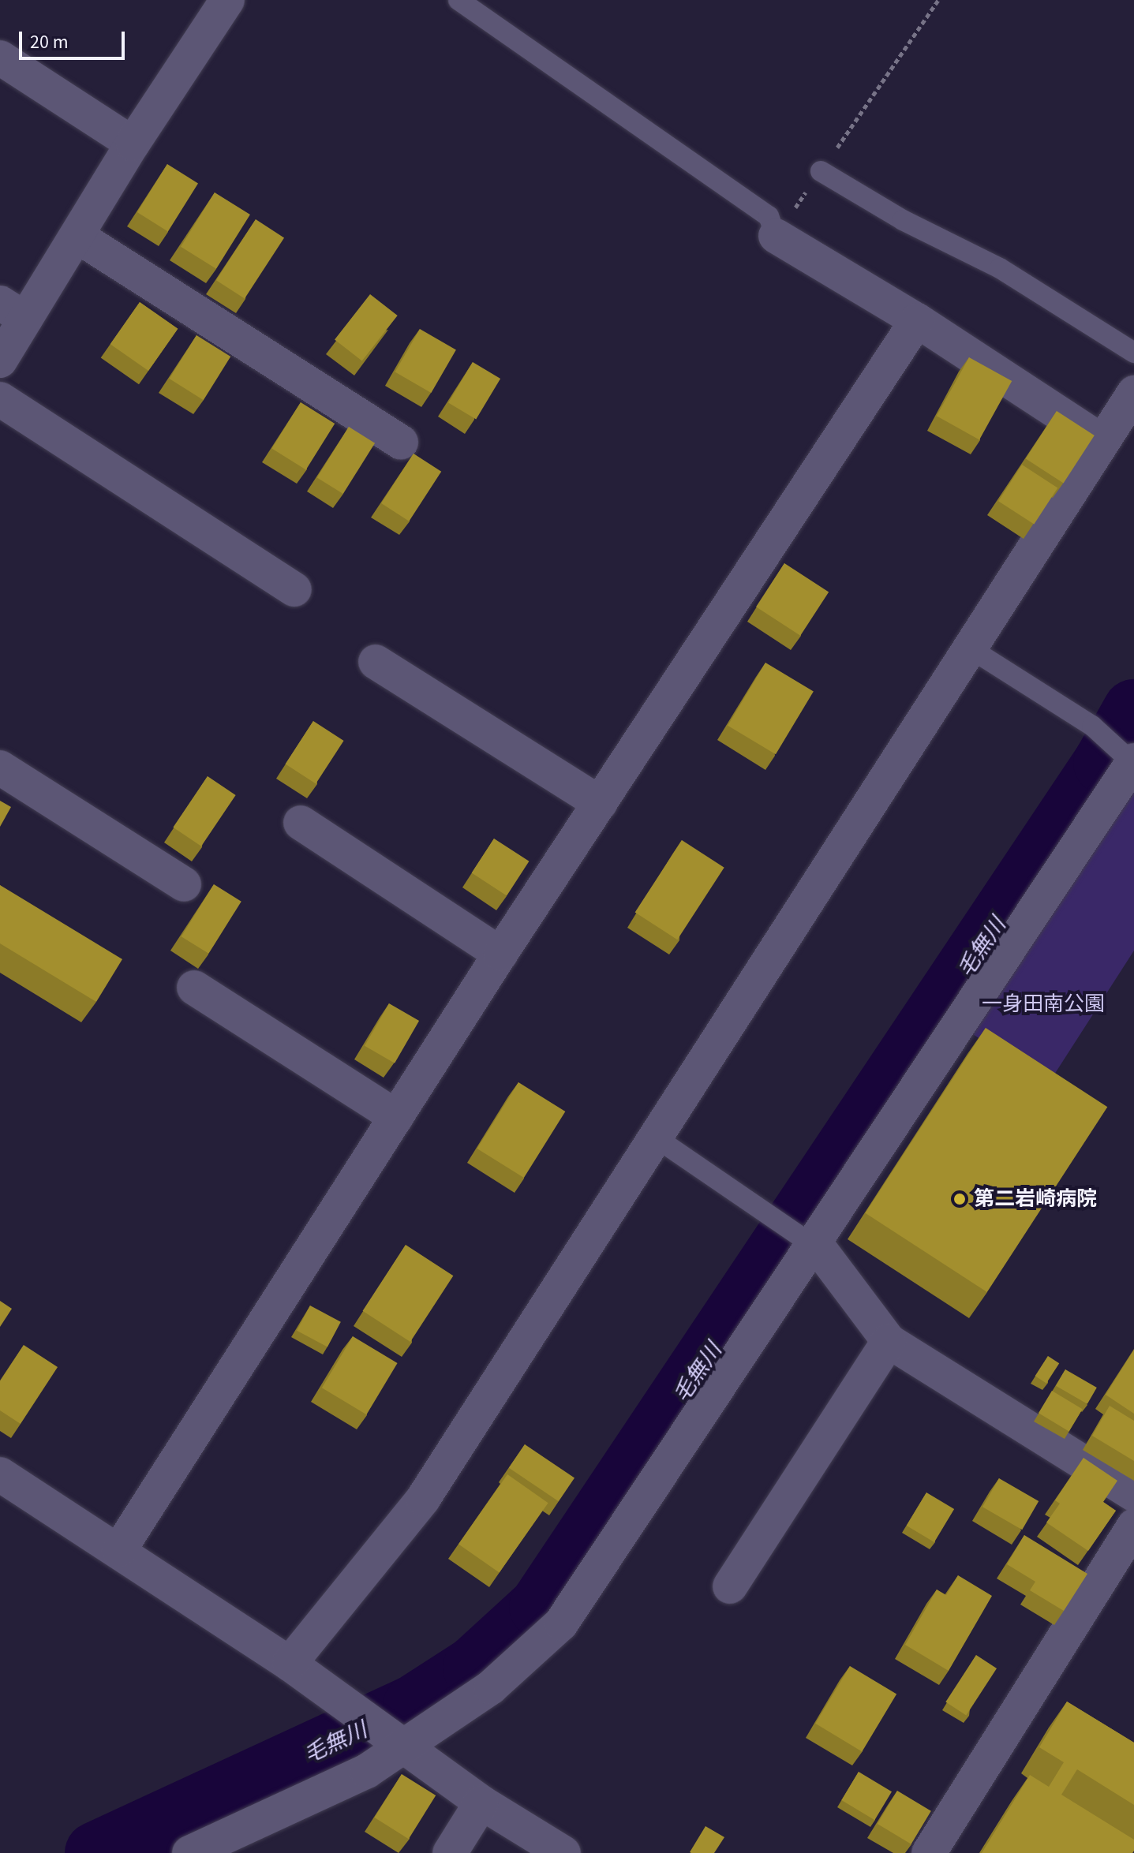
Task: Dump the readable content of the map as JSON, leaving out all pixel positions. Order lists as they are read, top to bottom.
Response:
{
  "water": ["毛無川"],
  "parks": ["一身田南公園"],
  "places": ["第二岩崎病院"],
  "scale_bar": "20 m"
}
